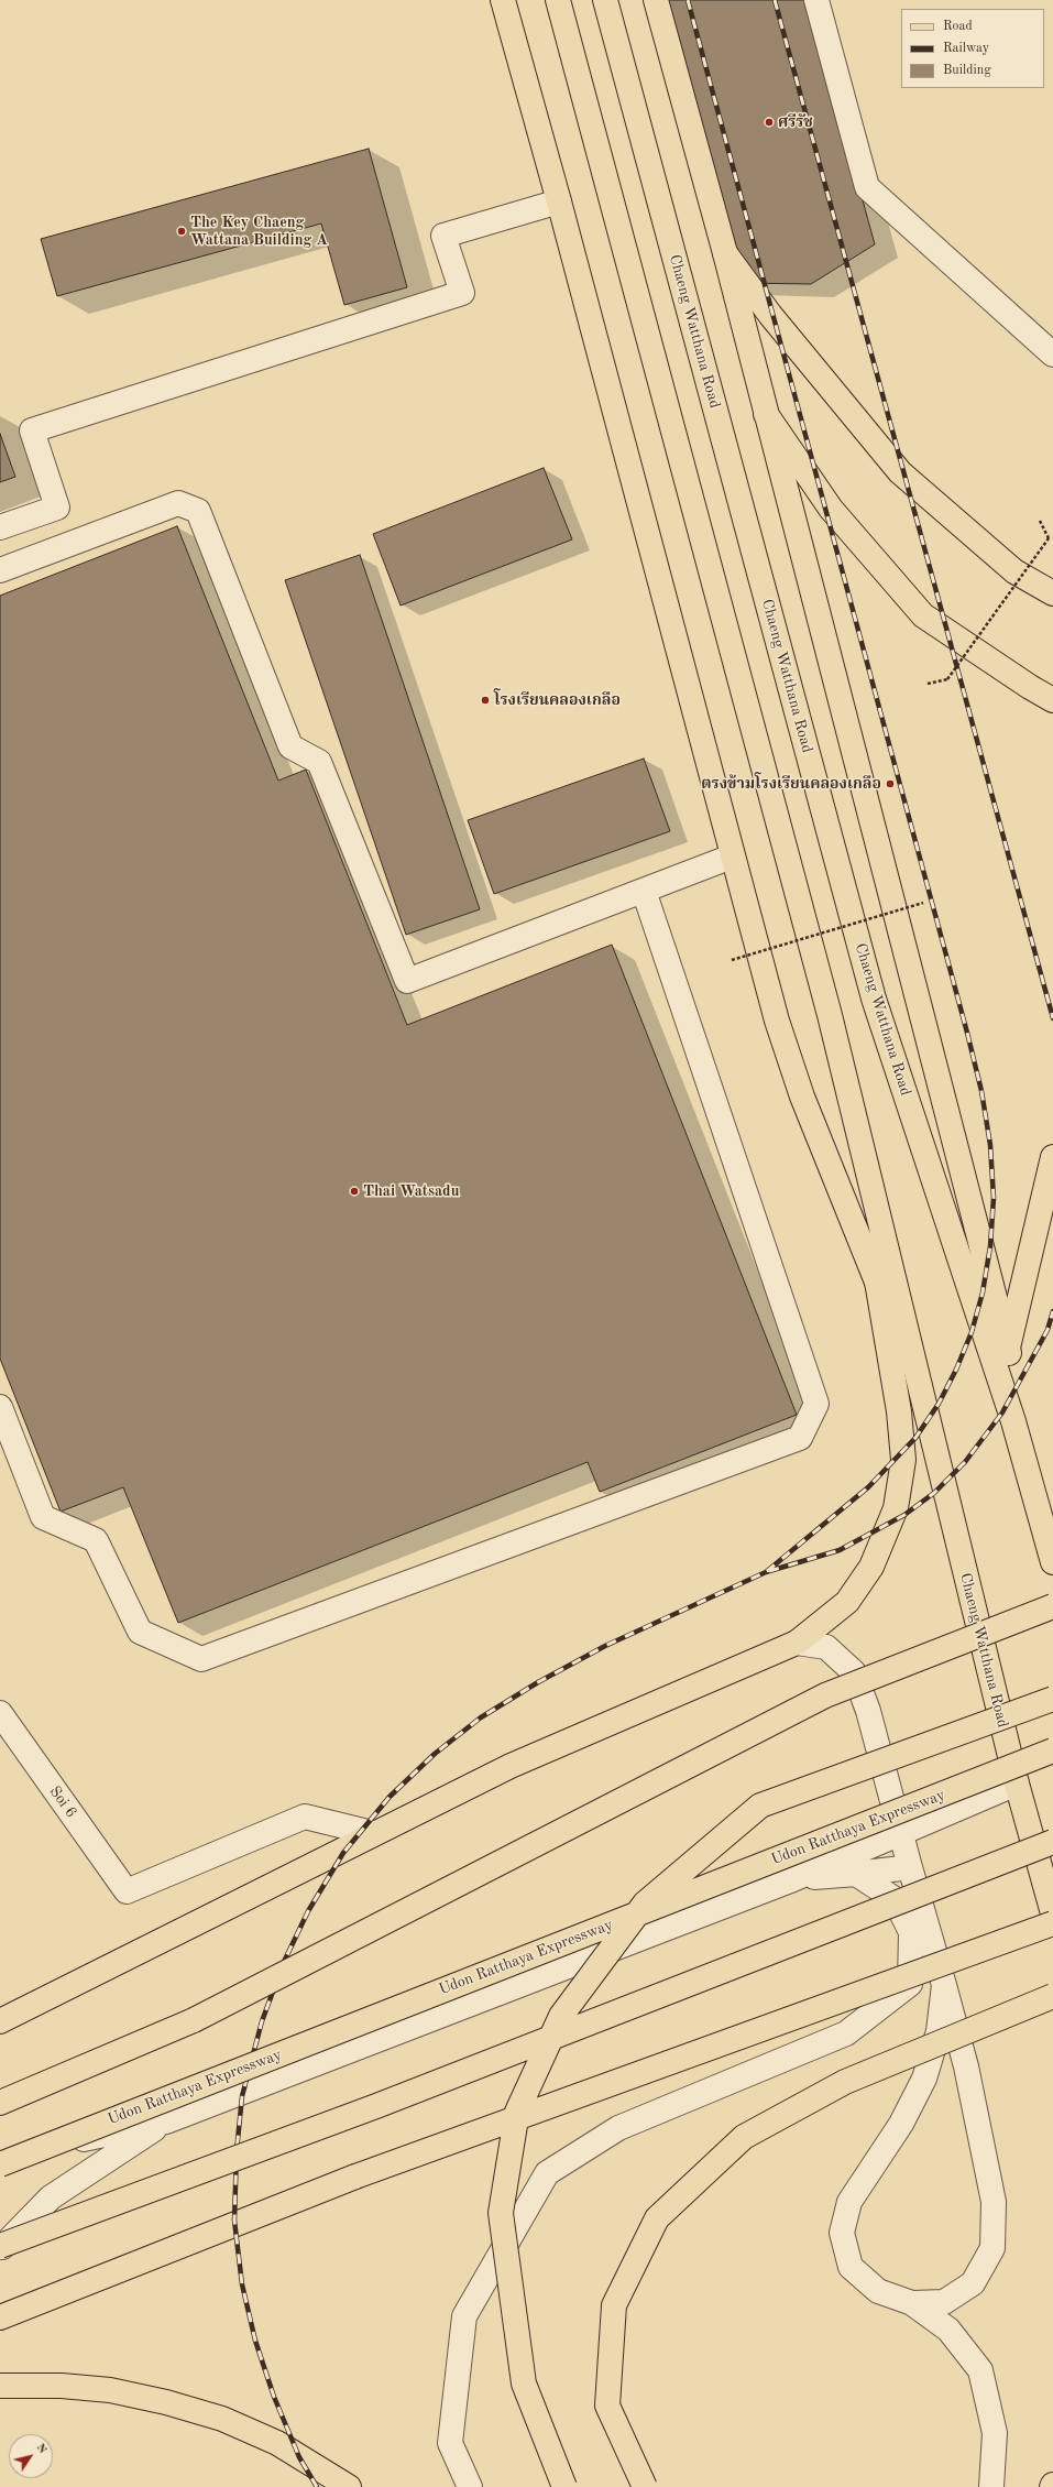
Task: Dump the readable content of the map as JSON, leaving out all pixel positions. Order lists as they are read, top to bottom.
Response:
{
  "streets": {
    "main road": ["Chaeng Watthana Road", "Udon Ratthaya Expressway"],
    "street": ["Soi 6"]
  },
  "places": [
    "ศรีรัช",
    "The Key Chaeng Wattana Building A",
    "โรงเรียนคลองเกลือ",
    "ตรงข้ามโรงเรียนคลองเกลือ",
    "Thai Watsadu"
  ],
  "legend": ["Road", "Railway", "Building"],
  "north": "top right"
}
